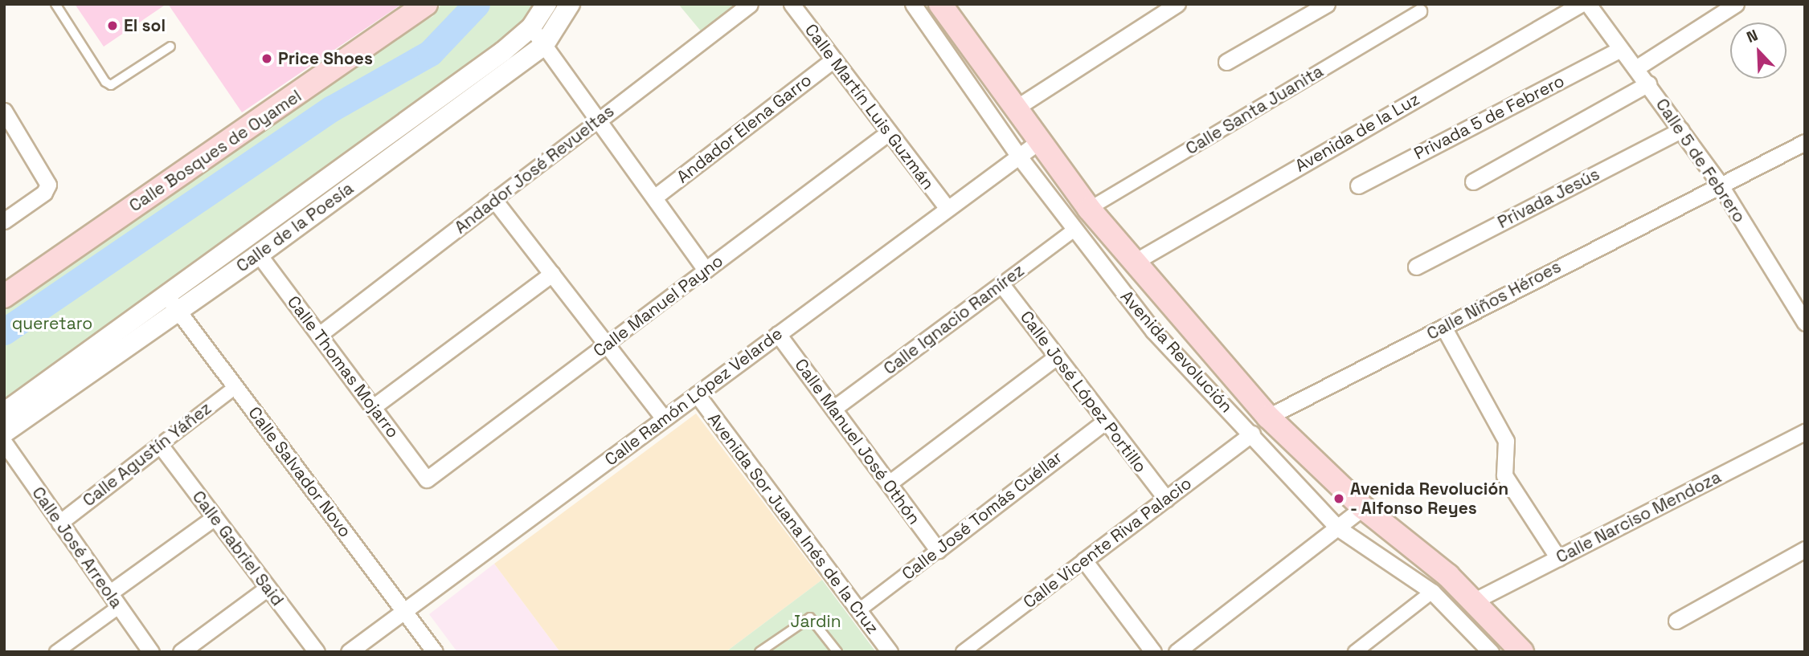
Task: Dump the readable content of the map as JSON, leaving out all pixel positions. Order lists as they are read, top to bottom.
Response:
{
  "streets": {
    "main road": ["Calle Bosques de Oyamel", "Avenida Revolución"],
    "street": [
      "Calle Martín Luis Guzmán",
      "Calle Santa Juanita",
      "Privada 5 de Febrero",
      "Andador Elena Garro",
      "Avenida de la Luz",
      "Calle 5 de Febrero",
      "Andador José Revueltas",
      "Privada Jesús",
      "Calle de la Poesía",
      "Calle Niños Héroes",
      "Calle Manuel Payno",
      "Calle Ignacio Ramírez",
      "Calle Thomas Mojarro",
      "Calle José López Portillo",
      "Calle Ramón López Velarde",
      "Calle Manuel José Othón",
      "Calle Agustín Yáñez",
      "Calle Salvador Novo",
      "Calle José Tomás Cuéllar",
      "Calle Narciso Mendoza",
      "Avenida Sor Juana Inés de la Cruz",
      "Calle Vicente Riva Palacio",
      "Calle José Arreola",
      "Calle Gabriel Said"
    ]
  },
  "crossings": [
    ["Calle Martín Luis Guzmán", "Andador Elena Garro"],
    ["Calle Martín Luis Guzmán", "Calle Manuel Payno"],
    ["Calle Martín Luis Guzmán", "Calle Ramón López Velarde"],
    ["Calle Santa Juanita", "Avenida Revolución"],
    ["Privada 5 de Febrero", "Calle 5 de Febrero"],
    ["Avenida de la Luz", "Avenida Revolución"],
    ["Calle 5 de Febrero", "Privada Jesús"],
    ["Calle 5 de Febrero", "Calle Niños Héroes"],
    ["Andador José Revueltas", "Calle Thomas Mojarro"],
    ["Calle de la Poesía", "Calle Thomas Mojarro"],
    ["Calle de la Poesía", "Calle Salvador Novo"],
    ["Calle Niños Héroes", "Avenida Revolución"],
    ["Calle Manuel Payno", "Calle Thomas Mojarro"],
    ["Calle Ignacio Ramírez", "Avenida Revolución"],
    ["Calle Ignacio Ramírez", "Calle José López Portillo"],
    ["Calle Ignacio Ramírez", "Calle Manuel José Othón"],
    ["Avenida Revolución", "Calle Ramón López Velarde"],
    ["Avenida Revolución", "Calle Narciso Mendoza"],
    ["Avenida Revolución", "Calle Vicente Riva Palacio"],
    ["Calle José López Portillo", "Calle José Tomás Cuéllar"],
    ["Calle José López Portillo", "Calle Vicente Riva Palacio"],
    ["Calle Ramón López Velarde", "Calle Manuel José Othón"],
    ["Calle Ramón López Velarde", "Calle Salvador Novo"],
    ["Calle Ramón López Velarde", "Avenida Sor Juana Inés de la Cruz"],
    ["Calle Manuel José Othón", "Calle José Tomás Cuéllar"],
    ["Calle Agustín Yáñez", "Calle Salvador Novo"],
    ["Calle Agustín Yáñez", "Calle José Arreola"],
    ["Calle Agustín Yáñez", "Calle Gabriel Said"],
    ["Calle José Tomás Cuéllar", "Avenida Sor Juana Inés de la Cruz"]
  ],
  "parks": ["queretaro", "Jardin"],
  "places": ["El sol", "Price Shoes", "Avenida Revolución - Alfonso Reyes"],
  "north": "top left"
}
